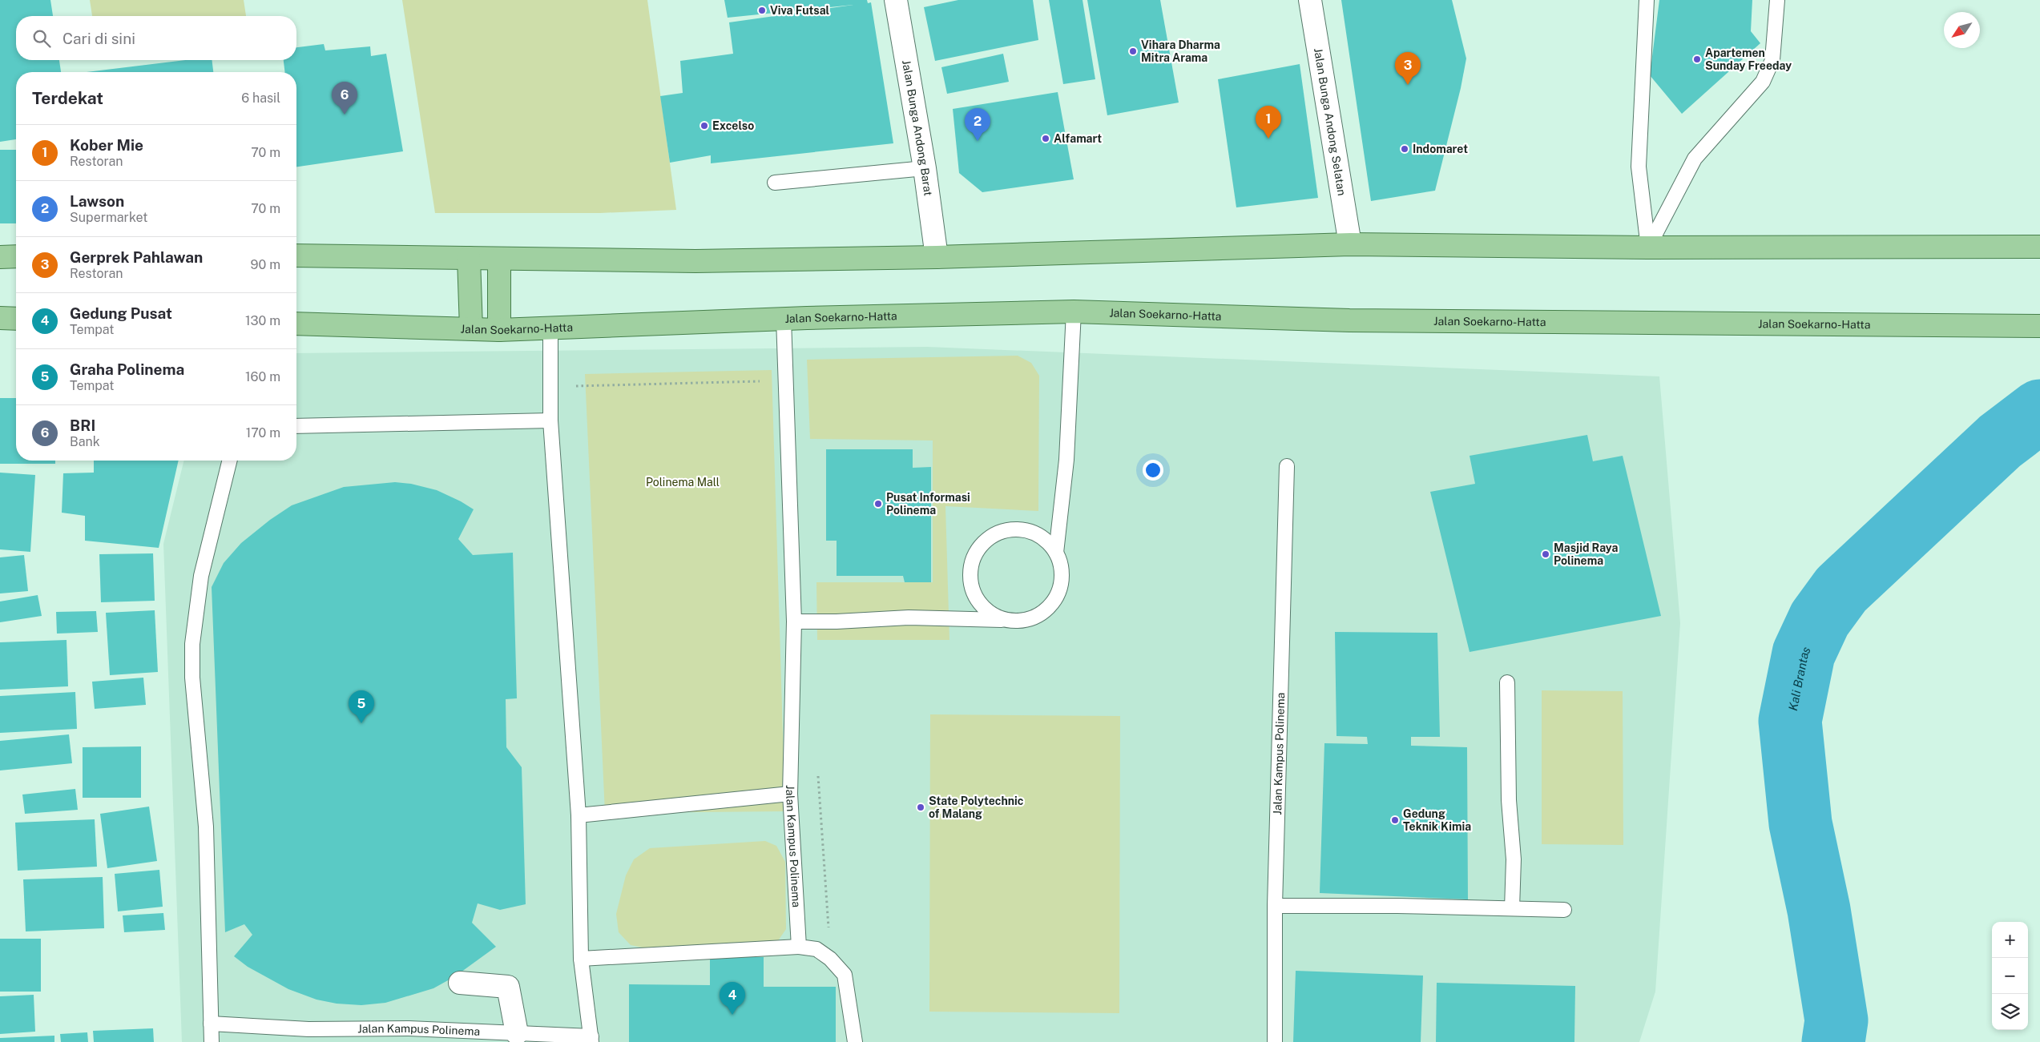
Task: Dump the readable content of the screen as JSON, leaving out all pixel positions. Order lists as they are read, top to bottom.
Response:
{
  "streets": {
    "main road": ["Jalan Soekarno-Hatta"],
    "street": ["Jalan Bunga Andong Selatan", "Jalan Bunga Andong Barat"],
    "lane": ["Jalan Kampus Polinema"]
  },
  "crossings": [
    ["Jalan Soekarno-Hatta", "Jalan Kampus Polinema"]
  ],
  "water": ["Kali Brantas"],
  "parks": ["Polinema Mall"],
  "places": [
    "Viva Futsal",
    "Vihara Dharma Mitra Arama",
    "Apartemen Sunday Freeday",
    "Excelso",
    "Alfamart",
    "Indomaret",
    "Pusat Informasi Polinema",
    "Masjid Raya Polinema",
    "State Polytechnic of Malang",
    "Gedung Teknik Kimia"
  ],
  "north": "bottom left",
  "page": {
    "search": "Cari di sini",
    "pins": [
      "3",
      "6",
      "1",
      "2",
      "5",
      "4"
    ],
    "heading": ["Terdekat", "6 hasil"],
    "list": [
      {
        "mark": "1",
        "name": "Kober Mie",
        "note": "Restoran",
        "value": "70 m"
      },
      {
        "mark": "2",
        "name": "Lawson",
        "note": "Supermarket",
        "value": "70 m"
      },
      {
        "mark": "3",
        "name": "Gerprek Pahlawan",
        "note": "Restoran",
        "value": "90 m"
      },
      {
        "mark": "4",
        "name": "Gedung Pusat",
        "note": "Tempat",
        "value": "130 m"
      },
      {
        "mark": "5",
        "name": "Graha Polinema",
        "note": "Tempat",
        "value": "160 m"
      },
      {
        "mark": "6",
        "name": "BRI",
        "note": "Bank",
        "value": "170 m"
      }
    ],
    "map_buttons": ["+", "−"]
  }
}
